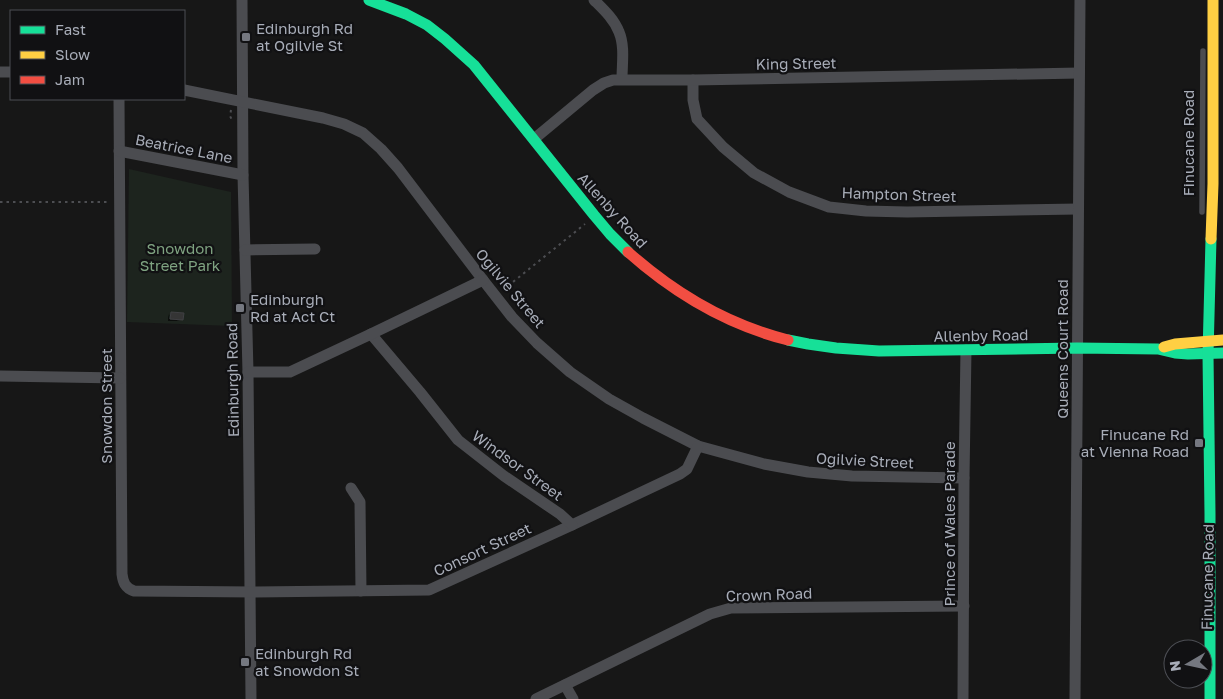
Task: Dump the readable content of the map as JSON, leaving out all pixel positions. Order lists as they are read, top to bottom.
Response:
{
  "streets": {
    "main road": ["Finucane Road", "Allenby Road"],
    "street": [
      "King Street",
      "Beatrice Lane",
      "Hampton Street",
      "Ogilvie Street",
      "Queens Court Road",
      "Edinburgh Road",
      "Snowdon Street",
      "Windsor Street",
      "Prince of Wales Parade",
      "Consort Street",
      "Crown Road"
    ]
  },
  "crossings": [
    ["King Street", "Hampton Street"],
    ["King Street", "Allenby Road"],
    ["King Street", "Queens Court Road"],
    ["Finucane Road", "Allenby Road"],
    ["Beatrice Lane", "Edinburgh Road"],
    ["Beatrice Lane", "Snowdon Street"],
    ["Hampton Street", "Queens Court Road"],
    ["Allenby Road", "Queens Court Road"],
    ["Allenby Road", "Prince of Wales Parade"],
    ["Ogilvie Street", "Edinburgh Road"],
    ["Ogilvie Street", "Prince of Wales Parade"],
    ["Ogilvie Street", "Consort Street"],
    ["Edinburgh Road", "Snowdon Street"],
    ["Edinburgh Road", "Consort Street"],
    ["Snowdon Street", "Consort Street"],
    ["Windsor Street", "Consort Street"],
    ["Prince of Wales Parade", "Crown Road"]
  ],
  "parks": ["Snowdon Street Park"],
  "places": {
    "transit": [
      "Edinburgh Rd at Ogilvie St",
      "Edinburgh Rd at Act Ct",
      "Finucane Rd at Vienna Road",
      "Edinburgh Rd at Snowdon St"
    ]
  },
  "legend": ["Fast", "Slow", "Jam"],
  "north": "left"
}
